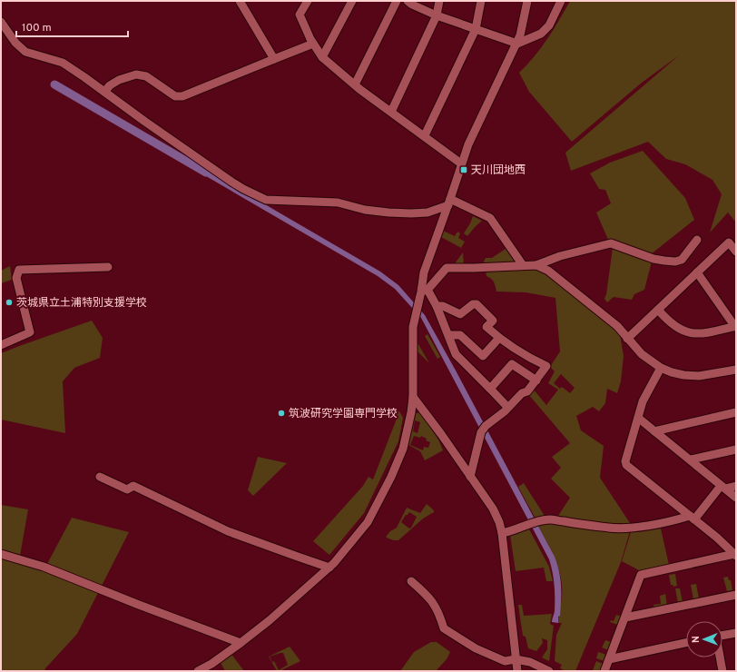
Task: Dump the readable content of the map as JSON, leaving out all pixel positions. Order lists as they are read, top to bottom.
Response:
{
  "places": {
    "transit": ["天川団地西"],
    "other": ["茨城県立土浦特別支援学校", "筑波研究学園専門学校"]
  },
  "scale_bar": "100 m",
  "north": "left"
}
